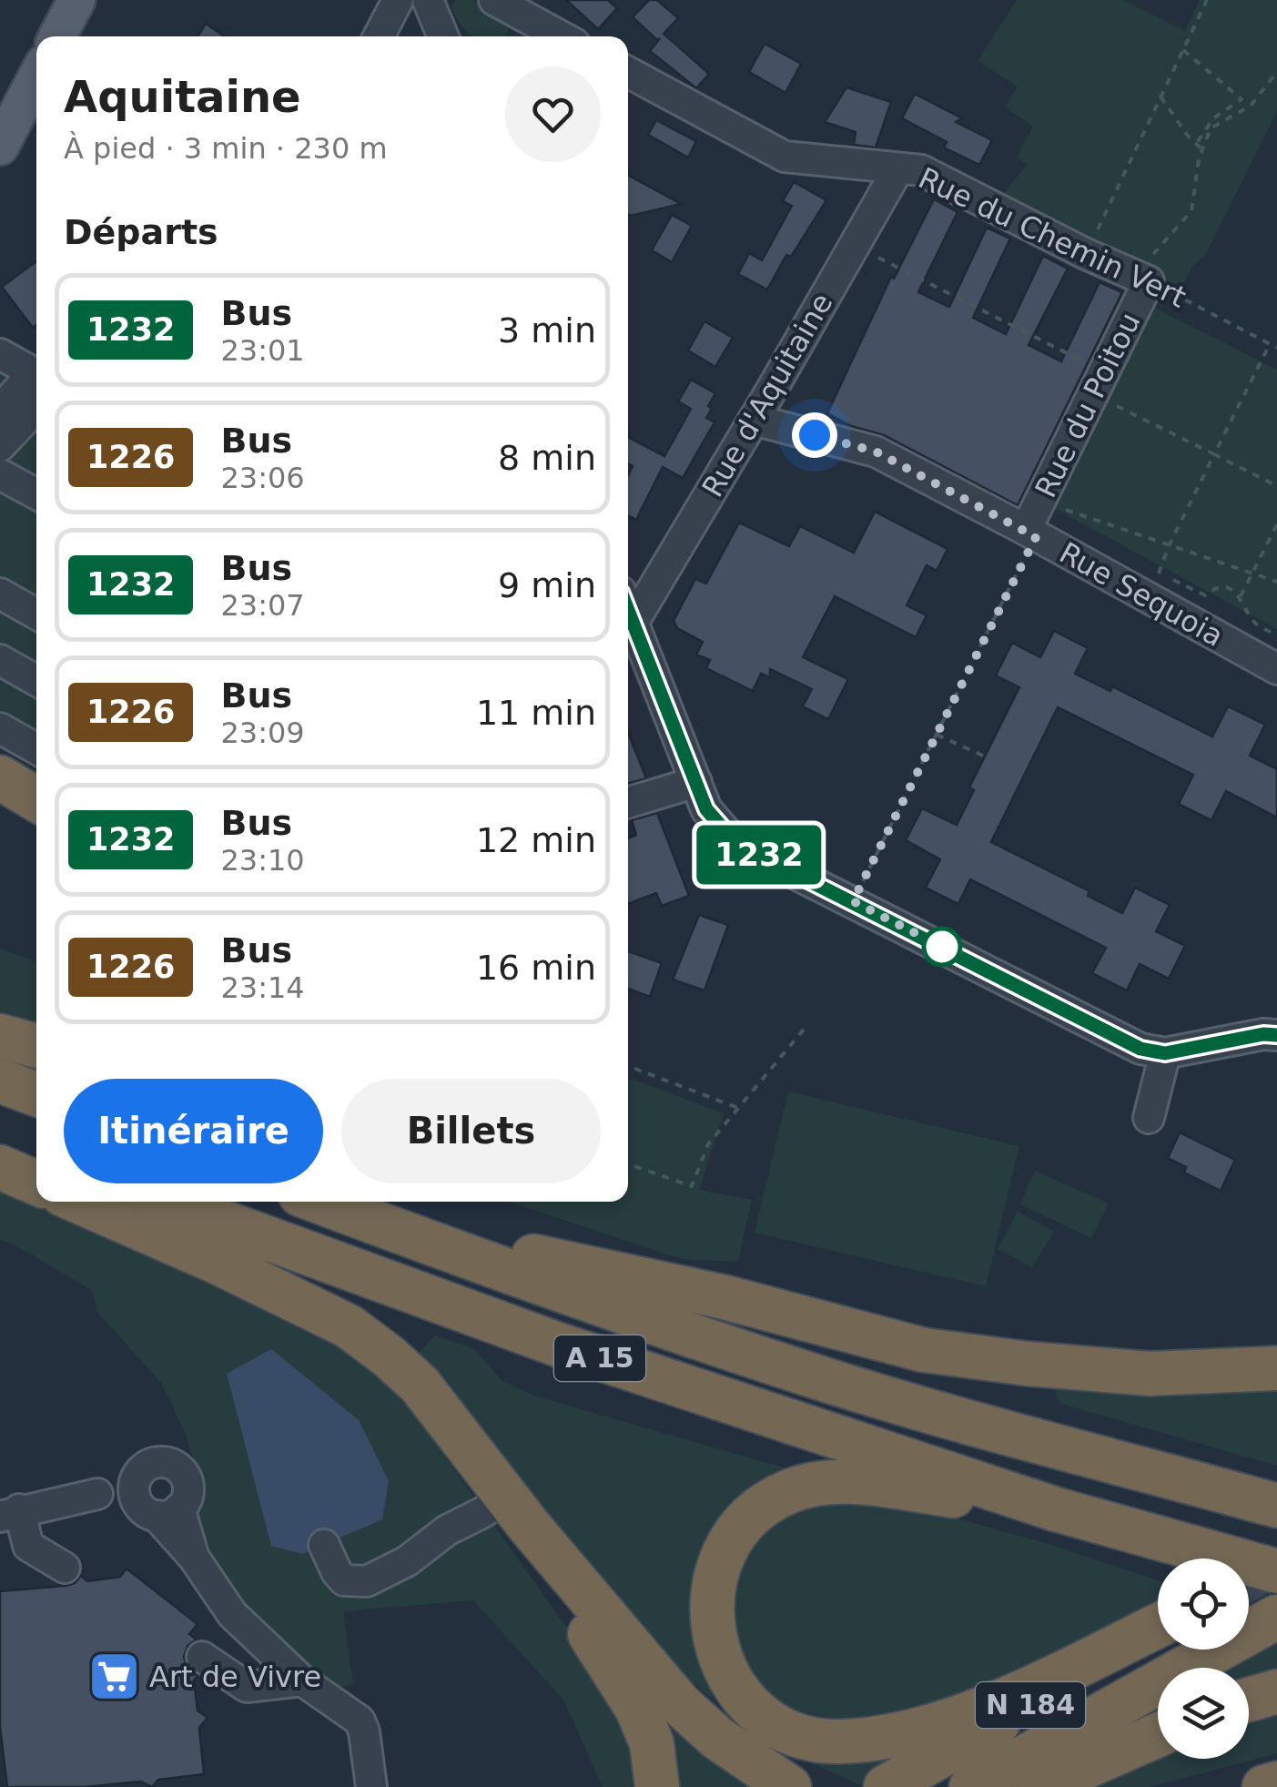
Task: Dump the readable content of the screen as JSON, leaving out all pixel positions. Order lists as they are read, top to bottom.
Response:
{
  "streets": {
    "highway": ["A 15", "N 184"],
    "street": [
      "Rue du Chemin Vert",
      "Rue d'Aquitaine",
      "Rue du Poitou",
      "Rue Sequoia"
    ]
  },
  "crossings": [
    ["Rue du Chemin Vert", "Rue d'Aquitaine"],
    ["Rue du Chemin Vert", "Rue du Poitou"],
    ["Rue d'Aquitaine", "Rue Sequoia"],
    ["Rue du Poitou", "Rue Sequoia"]
  ],
  "places": {
    "supermarket": ["Art de Vivre"]
  },
  "lines": ["bus line 1232"],
  "page": {
    "on_map": "1232",
    "heading": [
      ["Aquitaine", "À pied · 3 min · 230 m"],
      "Départs"
    ],
    "list": [
      {
        "mark": "1232",
        "name": "Bus",
        "note": "23:01",
        "value": "3 min"
      },
      {
        "mark": "1226",
        "name": "Bus",
        "note": "23:06",
        "value": "8 min"
      },
      {
        "mark": "1232",
        "name": "Bus",
        "note": "23:07",
        "value": "9 min"
      },
      {
        "mark": "1226",
        "name": "Bus",
        "note": "23:09",
        "value": "11 min"
      },
      {
        "mark": "1232",
        "name": "Bus",
        "note": "23:10",
        "value": "12 min"
      },
      {
        "mark": "1226",
        "name": "Bus",
        "note": "23:14",
        "value": "16 min"
      }
    ],
    "buttons": ["Itinéraire", "Billets"]
  }
}
